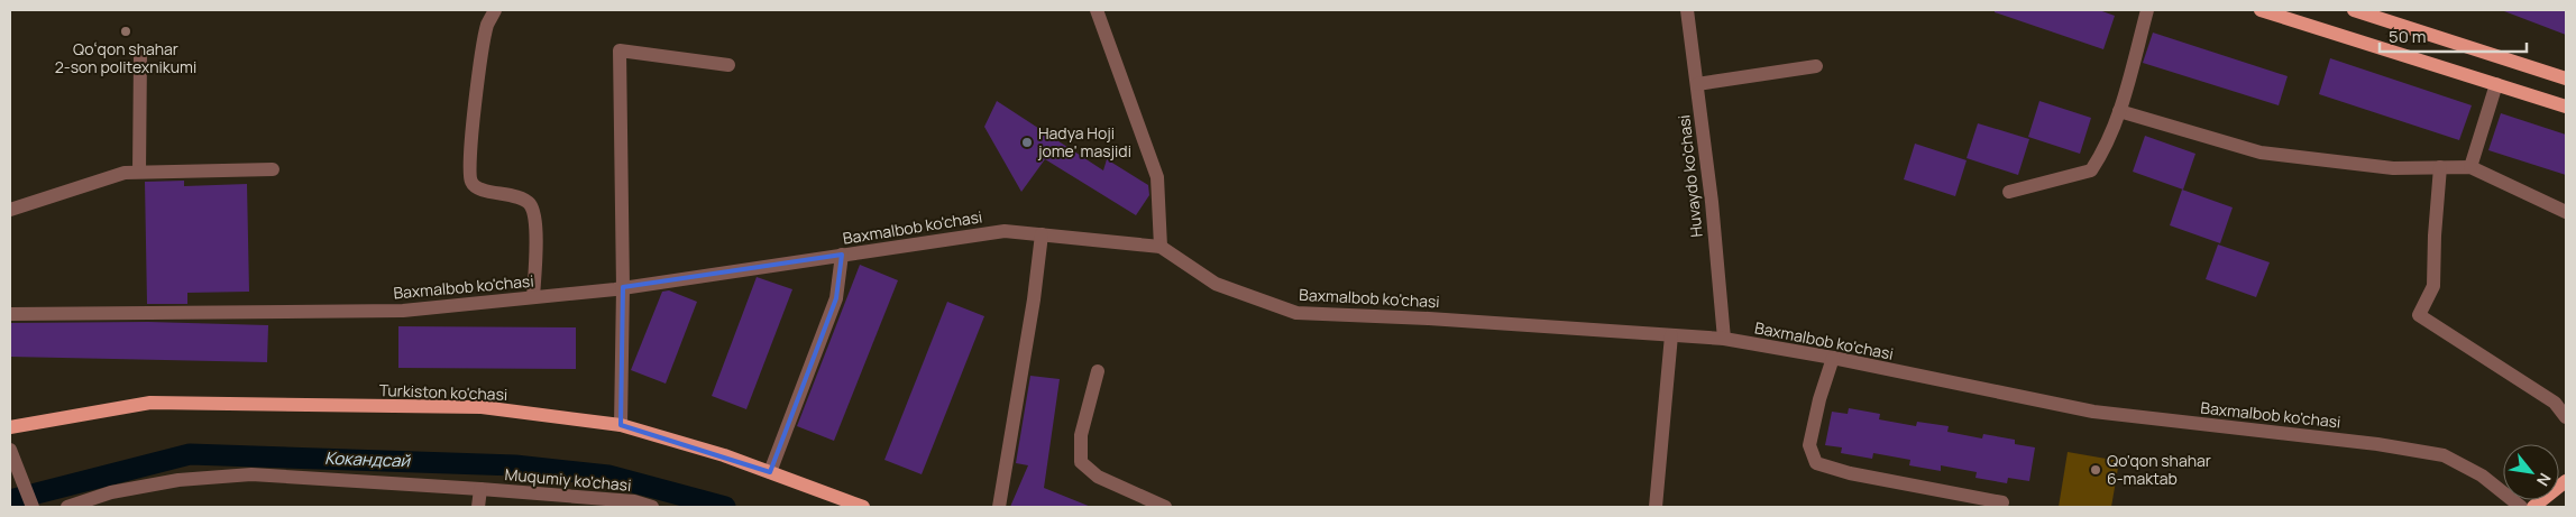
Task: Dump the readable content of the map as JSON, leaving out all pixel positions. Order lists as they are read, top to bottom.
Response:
{
  "streets": {
    "main road": ["Turkiston ko'chasi"],
    "street": ["Huvaydo ko'chasi", "Baxmalbob ko'chasi", "Muqumiy ko'chasi"]
  },
  "crossings": [
    ["Huvaydo ko'chasi", "Baxmalbob ko'chasi"]
  ],
  "water": ["Кокандсай"],
  "places": ["Qoʻqon shahar 2-son politexnikumi", "Hadya Hoji jome' masjidi", "Qo'qon shahar 6-maktab"],
  "scale_bar": "50 m",
  "north": "bottom right"
}
